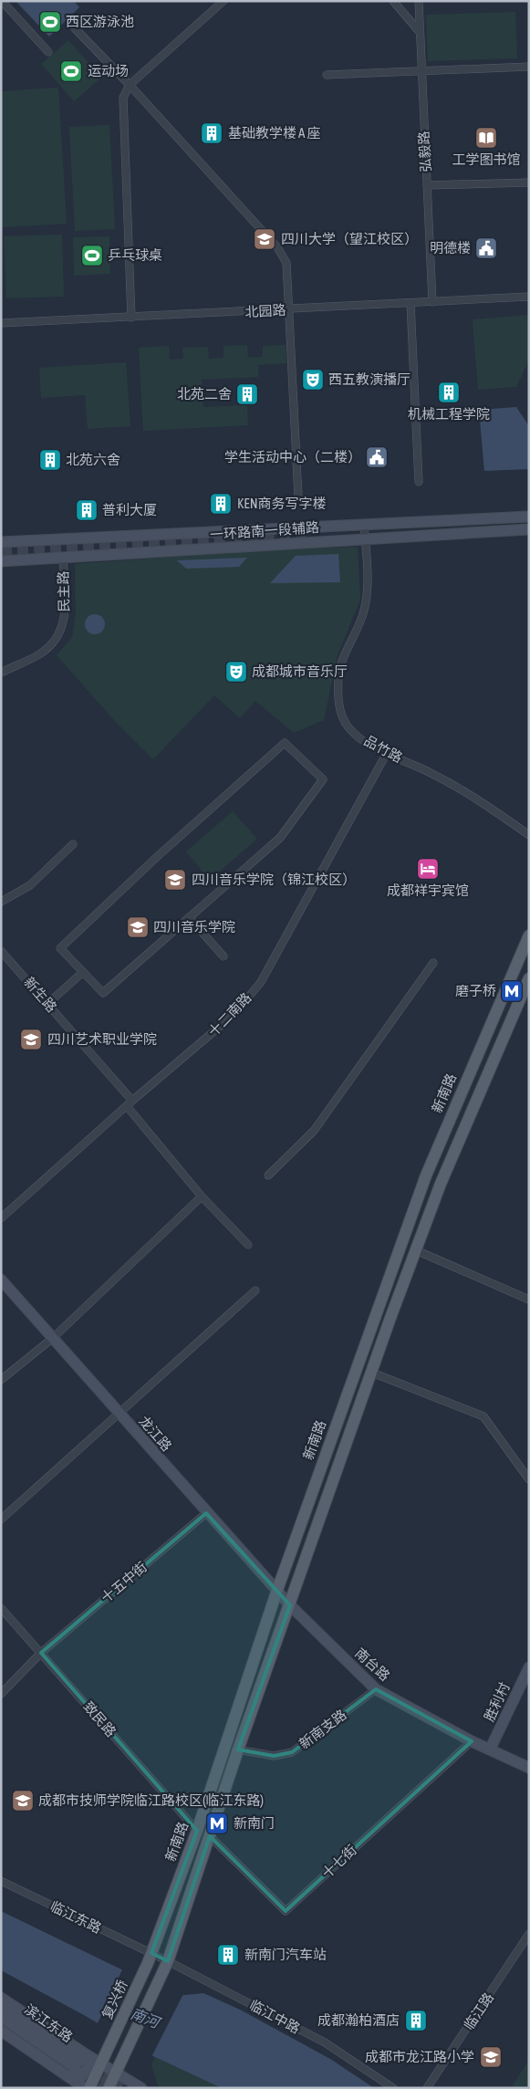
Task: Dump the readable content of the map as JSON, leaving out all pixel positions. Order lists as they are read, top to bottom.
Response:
{
  "streets": {
    "main road": [
      "一环路南一段辅路",
      "新南路",
      "龙江路",
      "南台路",
      "胜利村",
      "复兴桥",
      "滨江东路"
    ],
    "street": [
      "弘毅路",
      "北园路",
      "民主路",
      "品竹路",
      "新生路",
      "十二南路",
      "十五中街",
      "致民路",
      "新南支路",
      "十七街",
      "临江东路",
      "临江路",
      "临江中路"
    ]
  },
  "crossings": [
    ["弘毅路", "北园路"],
    ["一环路南一段辅路", "民主路"],
    ["一环路南一段辅路", "品竹路"],
    ["品竹路", "十二南路"],
    ["新生路", "十二南路"],
    ["新南路", "龙江路"],
    ["新南路", "致民路"],
    ["新南路", "临江东路"],
    ["新南路", "复兴桥"],
    ["新南路", "临江中路"],
    ["龙江路", "十五中街"],
    ["龙江路", "南台路"],
    ["十五中街", "致民路"],
    ["南台路", "胜利村"],
    ["南台路", "新南支路"],
    ["南台路", "十七街"],
    ["临江东路", "复兴桥"],
    ["临江东路", "临江中路"],
    ["复兴桥", "临江中路"]
  ],
  "water": ["南河"],
  "places": {
    "sports": ["西区游泳池", "运动场", "乒乓球桌"],
    "building": [
      "基础教学楼 A 座",
      "机械工程学院",
      "北苑二舍",
      "北苑六舍",
      "KEN商务写字楼",
      "普利大厦",
      "新南门汽车站",
      "成都瀚柏酒店"
    ],
    "library": ["工学图书馆"],
    "school or university": [
      "四川大学（望江校区）",
      "四川音乐学院（锦江校区）",
      "四川音乐学院",
      "四川艺术职业学院",
      "成都市技师学院临江路校区(临江东路)",
      "成都市龙江路小学"
    ],
    "public building": ["明德楼", "学生活动中心（二楼）"],
    "theatre": ["西五教演播厅", "成都城市音乐厅"],
    "hotel": ["成都祥宇宾馆"],
    "metro station": ["磨子桥", "新南门"]
  }
}
